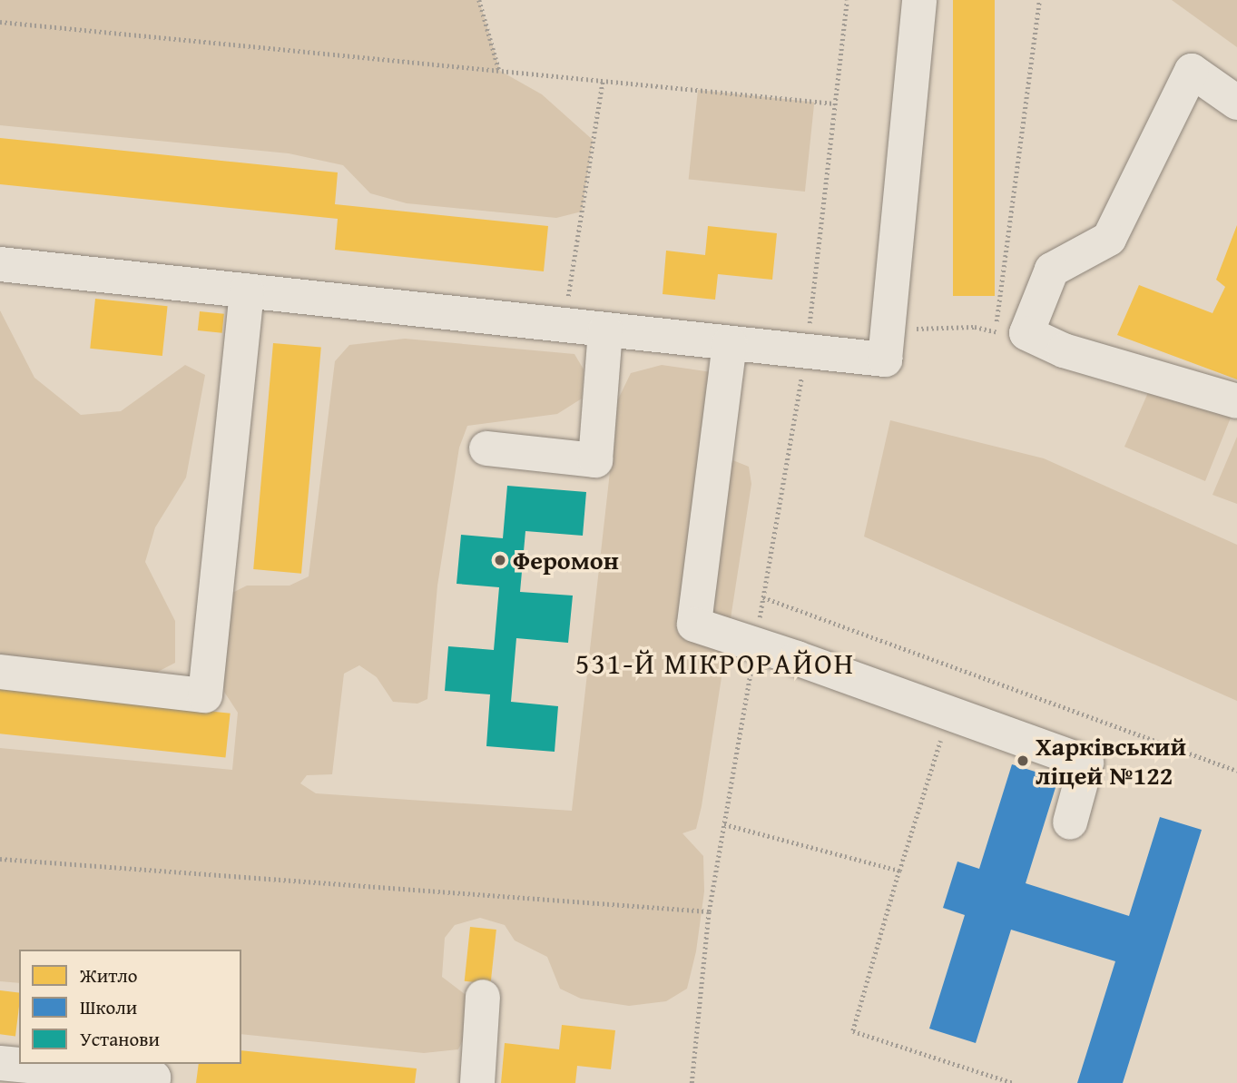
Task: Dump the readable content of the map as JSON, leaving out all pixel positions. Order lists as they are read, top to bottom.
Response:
{
  "districts": ["531-Й МІКРОРАЙОН"],
  "places": ["Феромон", "Харківський ліцей №122"],
  "legend": ["Житло", "Школи", "Установи"]
}
